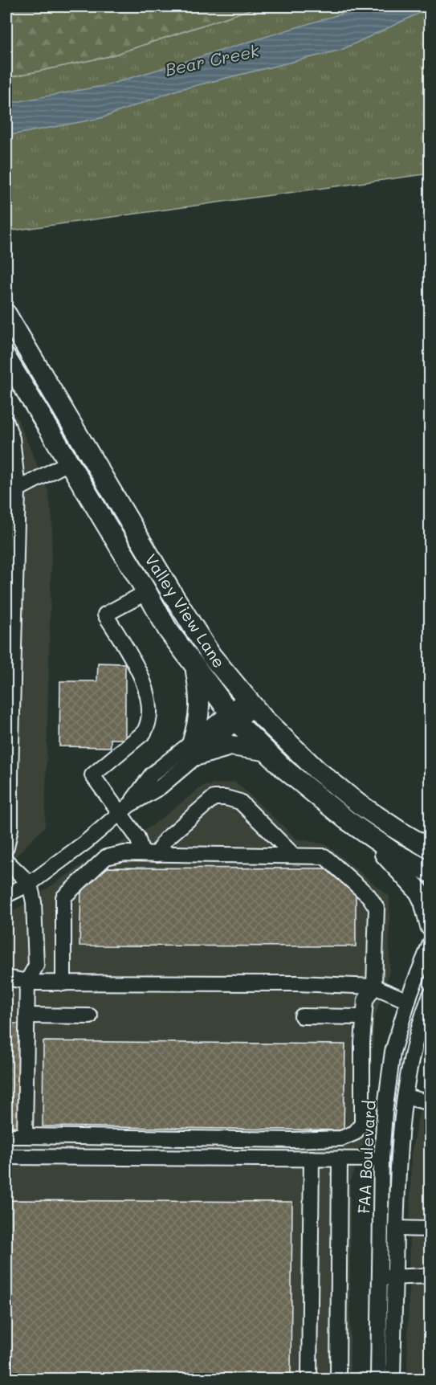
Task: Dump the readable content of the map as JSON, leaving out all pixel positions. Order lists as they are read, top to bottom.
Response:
{
  "streets": {
    "main road": ["Valley View Lane"],
    "street": ["FAA Boulevard"]
  },
  "water": ["Bear Creek"]
}
